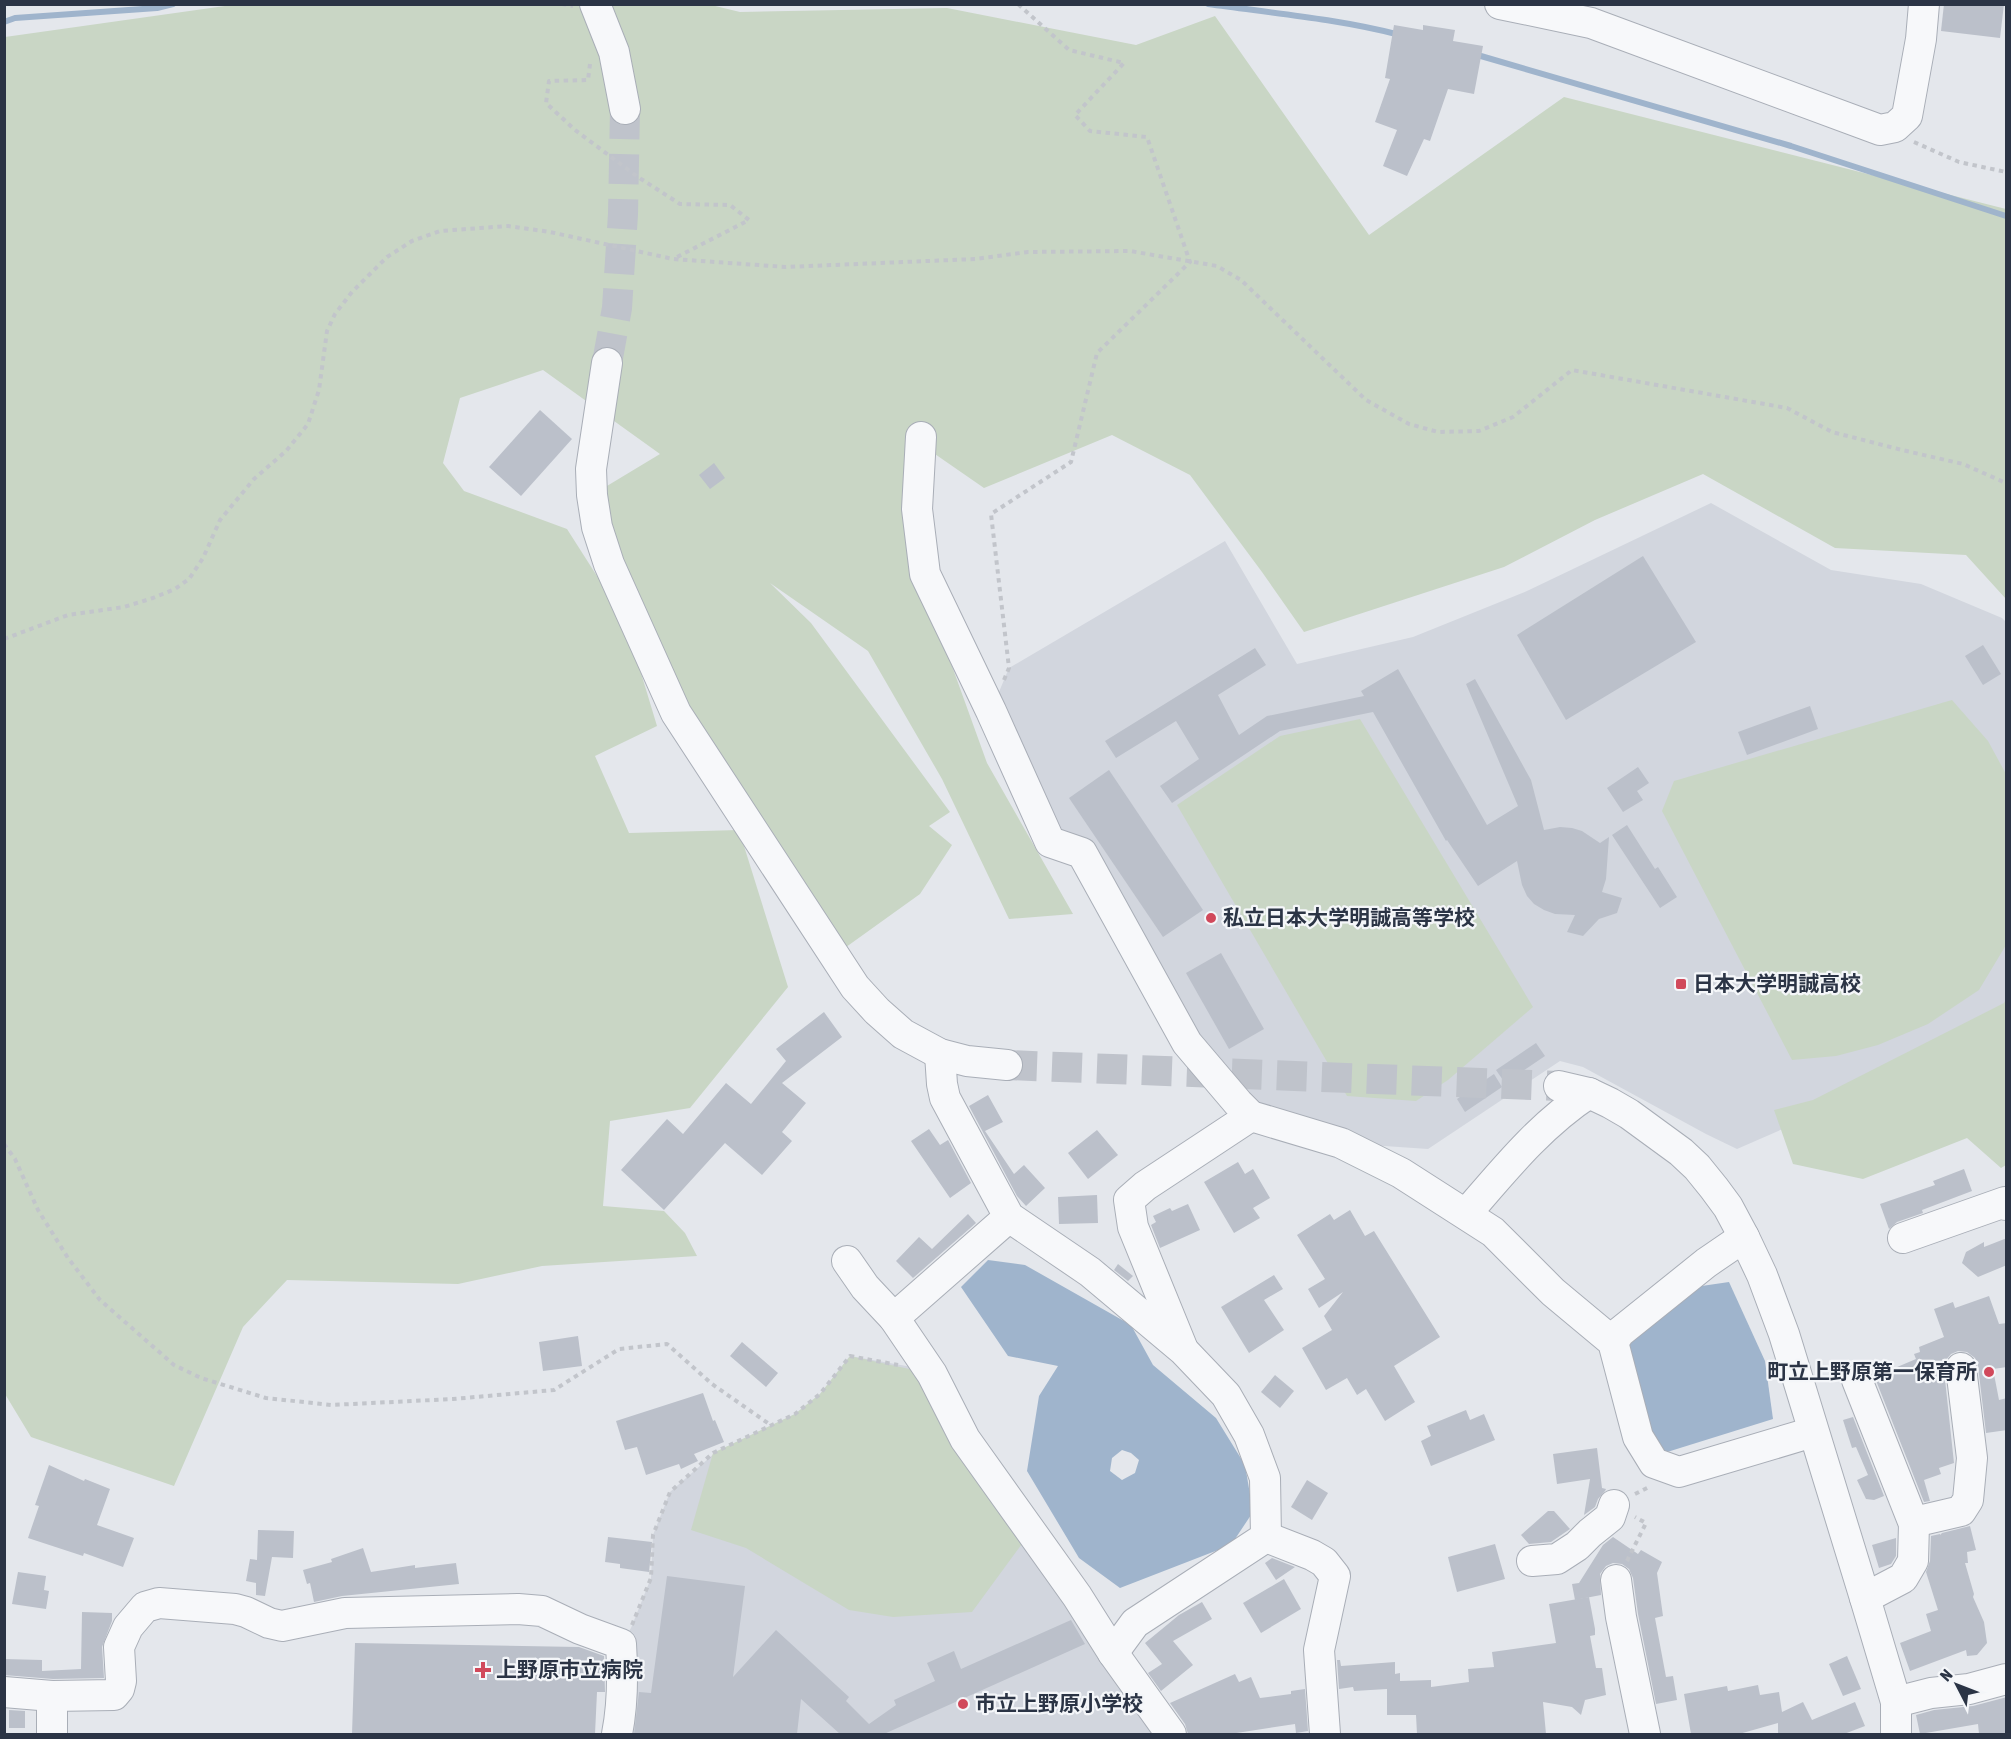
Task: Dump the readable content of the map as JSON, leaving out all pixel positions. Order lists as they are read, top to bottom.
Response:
{
  "places": {
    "other": ["私立日本大学明誠高等学校", "町立上野原第一保育所", "市立上野原小学校"],
    "transit": ["日本大学明誠高校"],
    "health": ["上野原市立病院"]
  },
  "north": "top left"
}
